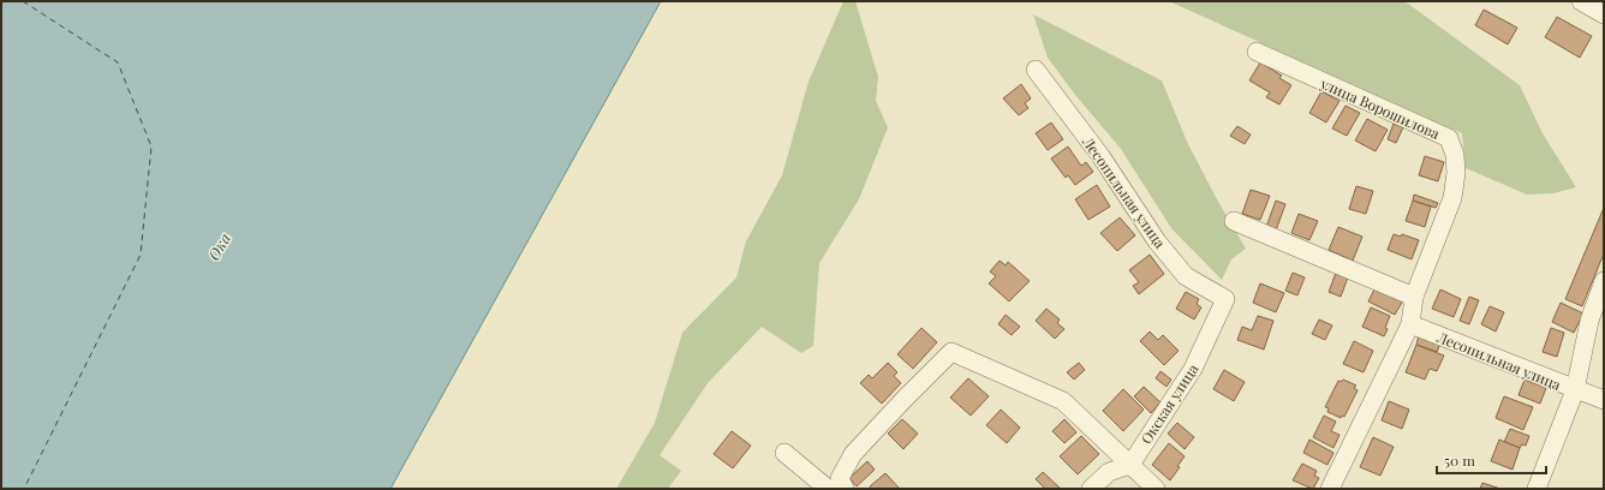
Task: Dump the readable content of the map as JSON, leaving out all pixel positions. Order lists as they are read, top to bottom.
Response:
{
  "streets": {
    "street": ["улица Ворошилова", "Лесопильная улица", "Окская улица"]
  },
  "crossings": [
    ["улица Ворошилова", "Лесопильная улица"],
    ["Лесопильная улица", "Окская улица"]
  ],
  "water": ["Ока"],
  "scale_bar": "50 m"
}
